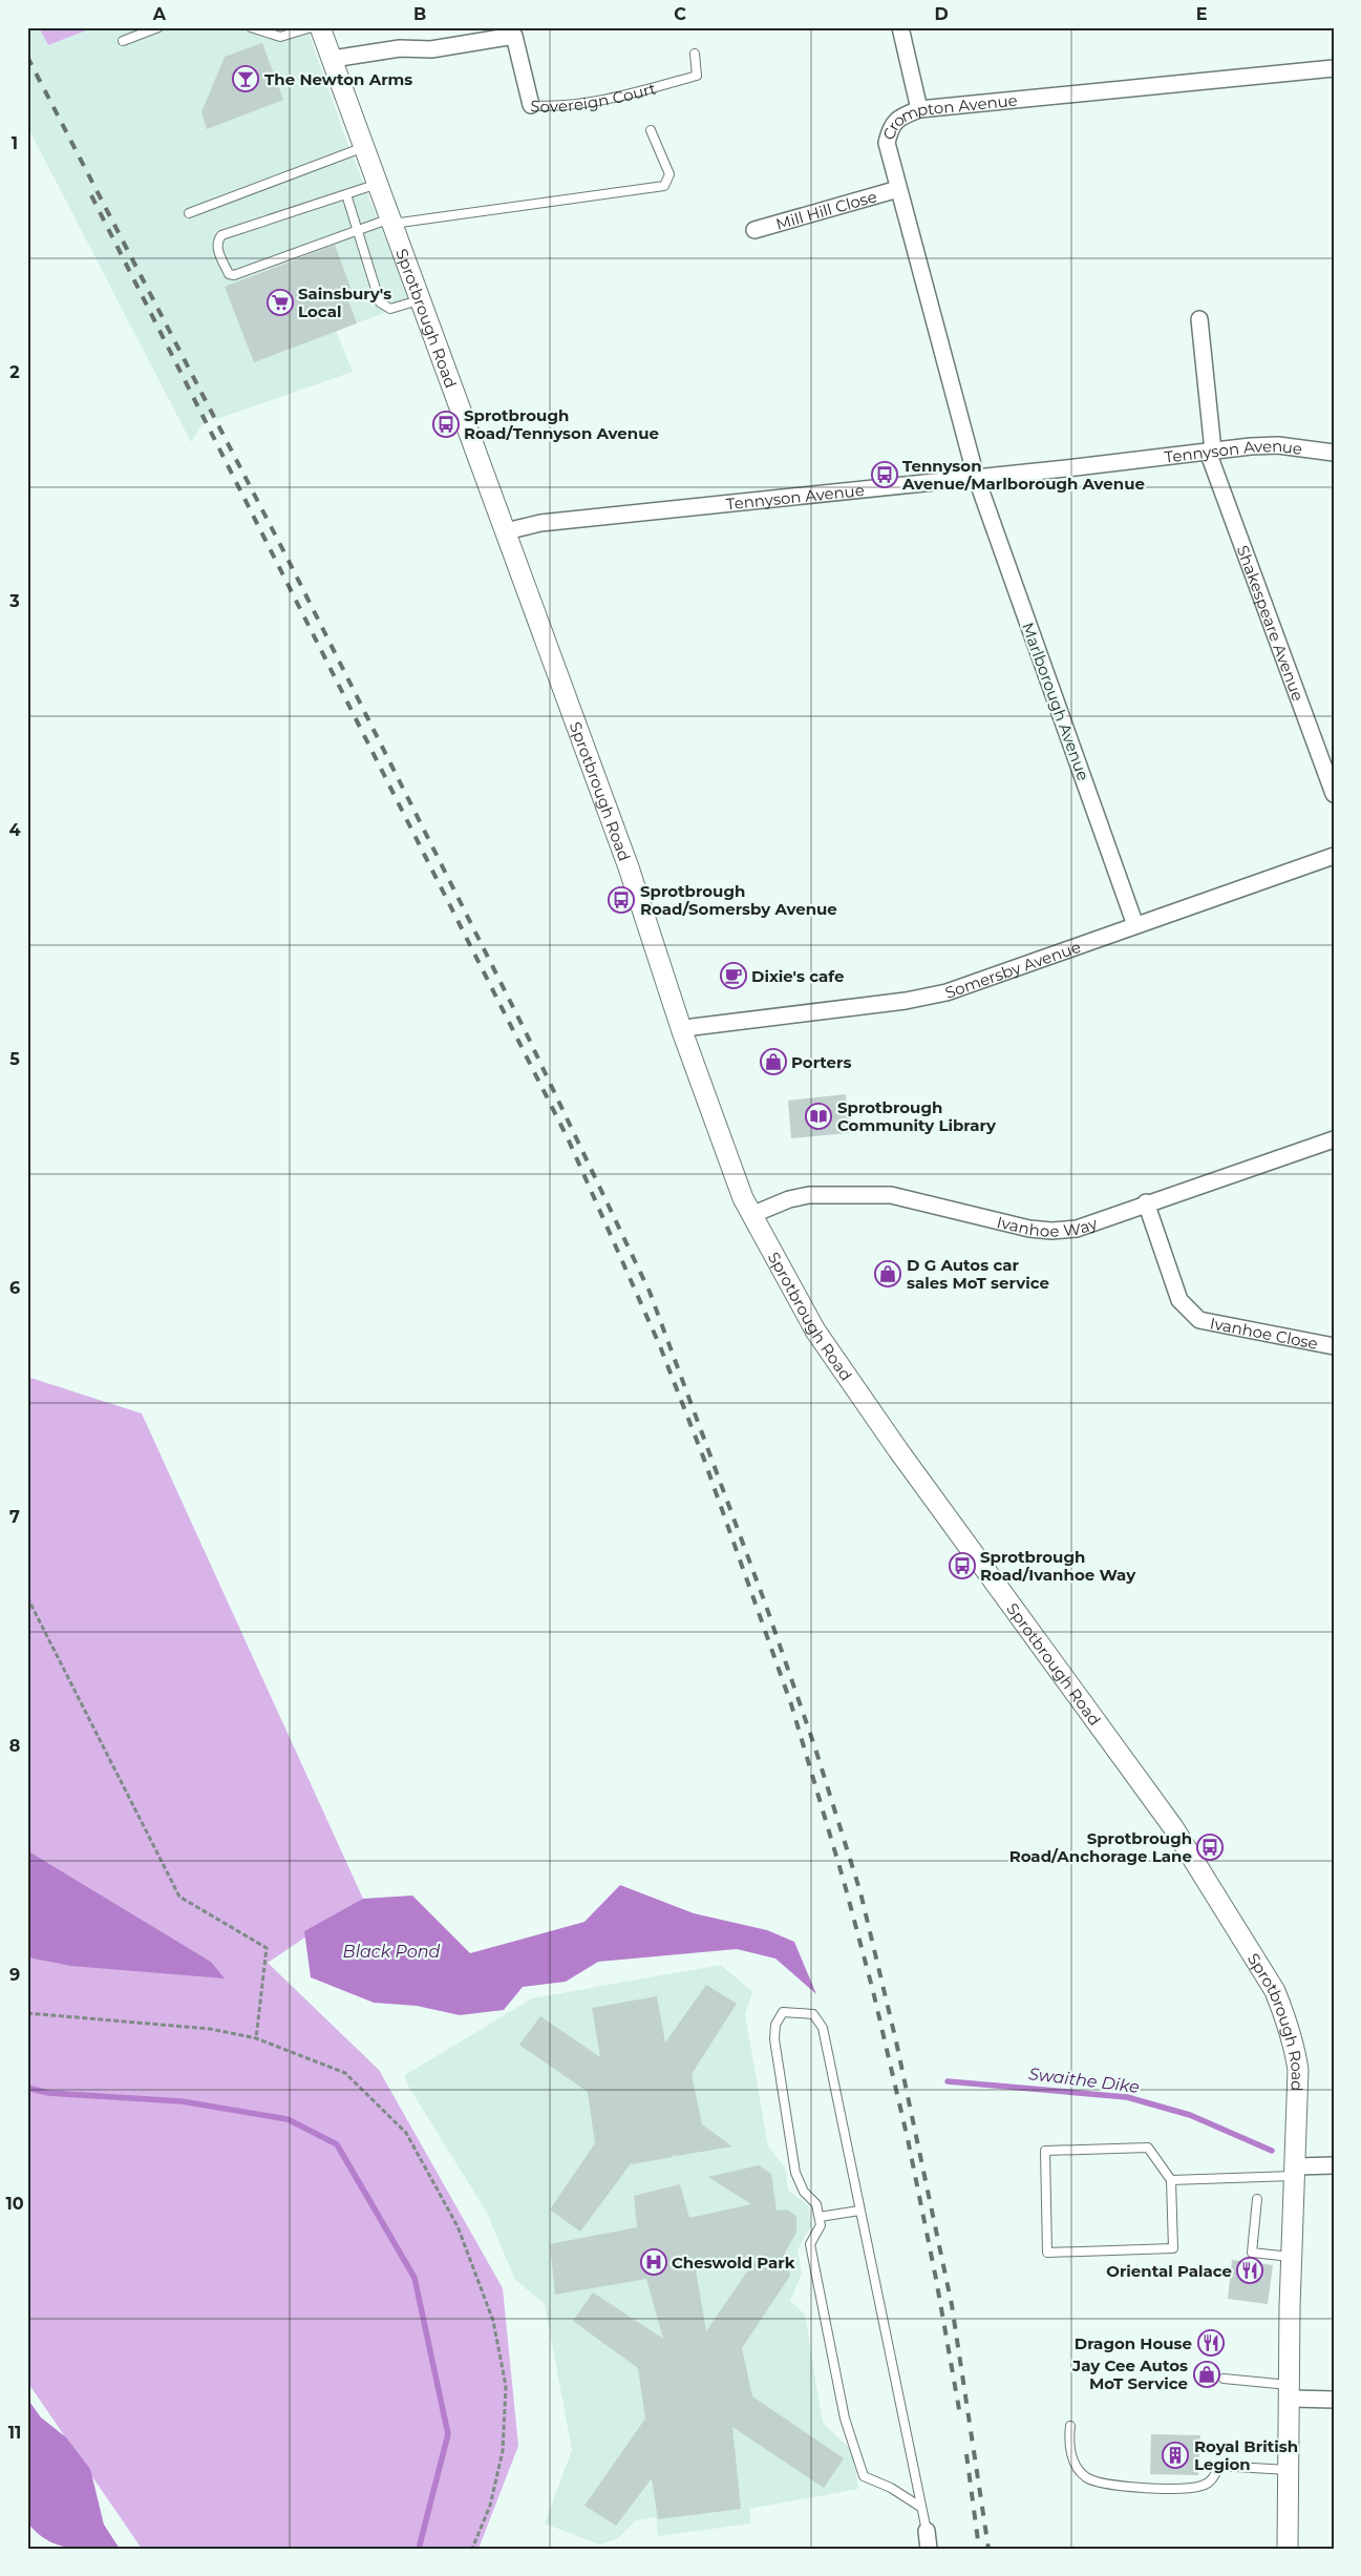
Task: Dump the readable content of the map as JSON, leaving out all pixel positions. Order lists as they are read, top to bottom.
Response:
{
  "streets": {
    "street": [
      "Sovereign Court",
      "Crompton Avenue",
      "Mill Hill Close",
      "Sprotbrough Road",
      "Tennyson Avenue",
      "Shakespeare Avenue",
      "Marlborough Avenue",
      "Somersby Avenue",
      "Ivanhoe Way",
      "Ivanhoe Close"
    ]
  },
  "crossings": [
    ["Sovereign Court", "Sprotbrough Road"],
    ["Crompton Avenue", "Mill Hill Close"],
    ["Crompton Avenue", "Tennyson Avenue"],
    ["Crompton Avenue", "Marlborough Avenue"],
    ["Sprotbrough Road", "Tennyson Avenue"],
    ["Sprotbrough Road", "Somersby Avenue"],
    ["Sprotbrough Road", "Ivanhoe Way"],
    ["Tennyson Avenue", "Shakespeare Avenue"],
    ["Tennyson Avenue", "Marlborough Avenue"],
    ["Marlborough Avenue", "Somersby Avenue"],
    ["Ivanhoe Way", "Ivanhoe Close"]
  ],
  "water": ["Black Pond", "Swaithe Dike"],
  "places": {
    "bar": ["The Newton Arms"],
    "supermarket": ["Sainsbury's Local"],
    "bus stop": [
      "Sprotbrough Road/Tennyson Avenue",
      "Tennyson Avenue/Marlborough Avenue",
      "Sprotbrough Road/Somersby Avenue",
      "Sprotbrough Road/Ivanhoe Way",
      "Sprotbrough Road/Anchorage Lane"
    ],
    "cafe": ["Dixie's cafe"],
    "shop": ["Porters", "D G Autos car sales MoT service", "Jay Cee Autos MoT Service"],
    "library": ["Sprotbrough Community Library"],
    "hospital": ["Cheswold Park"],
    "restaurant": ["Oriental Palace", "Dragon House"],
    "building": ["Royal British Legion"]
  },
  "grid": {
    "columns": [
      "A",
      "B",
      "C",
      "D",
      "E"
    ],
    "rows": [
      "1",
      "2",
      "3",
      "4",
      "5",
      "6",
      "7",
      "8",
      "9",
      "10",
      "11"
    ]
  }
}
